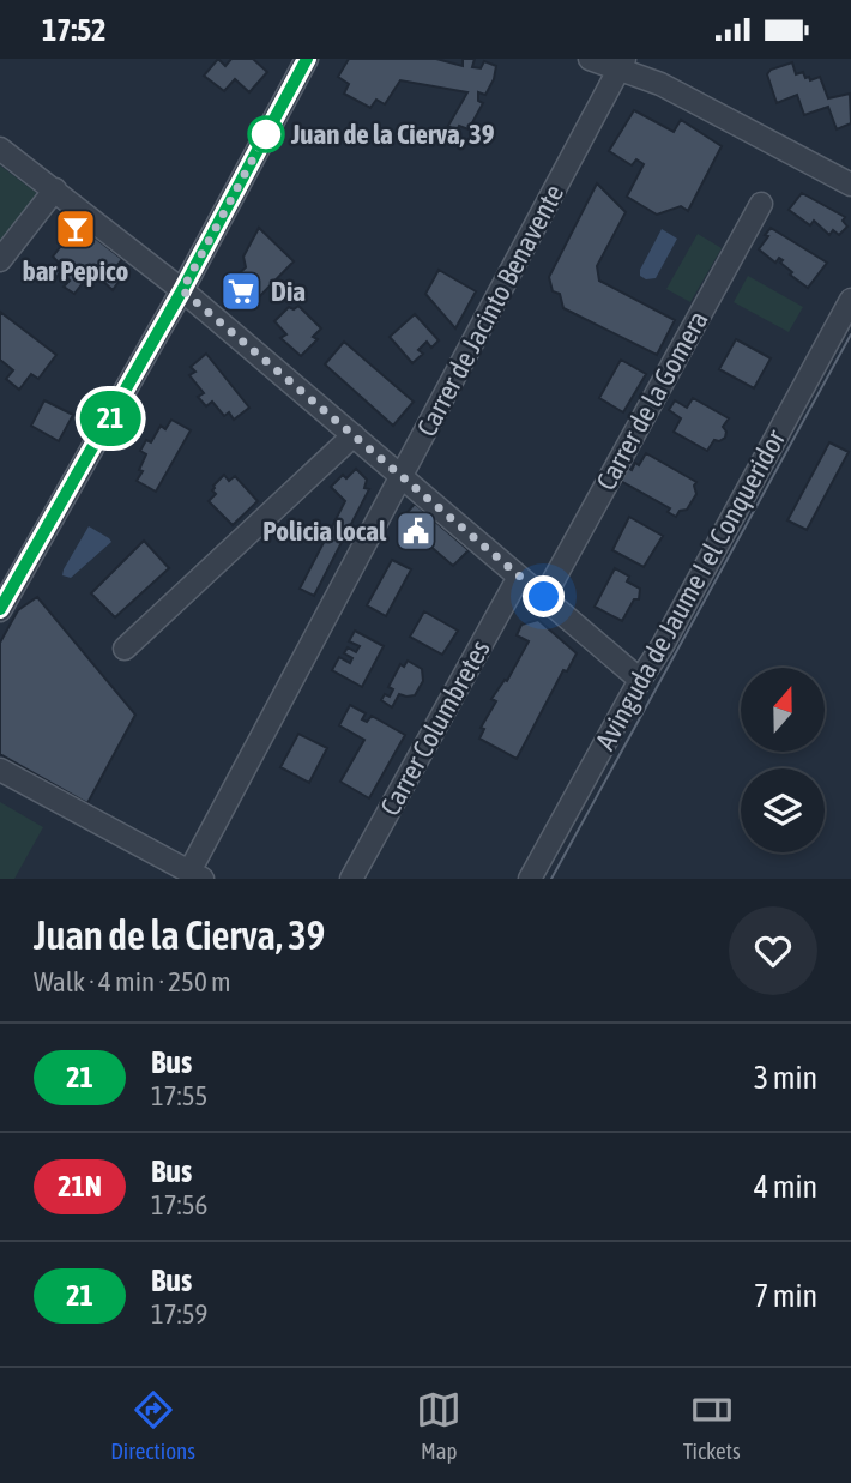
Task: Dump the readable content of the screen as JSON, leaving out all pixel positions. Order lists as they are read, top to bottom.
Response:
{
  "streets": {
    "street": [
      "Carrer de Jacinto Benavente",
      "Carrer de la Gomera",
      "Avinguda de Jaume I el Conqueridor",
      "Carrer Columbretes"
    ]
  },
  "places": {
    "other": ["Juan de la Cierva, 39"],
    "bar": ["bar Pepico"],
    "supermarket": ["Dia"],
    "public building": ["Policia local"]
  },
  "lines": ["bus line 21"],
  "north": "top",
  "page": {
    "status": "17:52",
    "on_map": "21",
    "heading": ["Juan de la Cierva, 39", "Walk · 4 min · 250 m"],
    "list": [
      {
        "mark": "21",
        "name": "Bus",
        "note": "17:55",
        "value": "3 min"
      },
      {
        "mark": "21N",
        "name": "Bus",
        "note": "17:56",
        "value": "4 min"
      },
      {
        "mark": "21",
        "name": "Bus",
        "note": "17:59",
        "value": "7 min"
      }
    ],
    "tabs": ["Directions", "Map", "Tickets"]
  }
}
